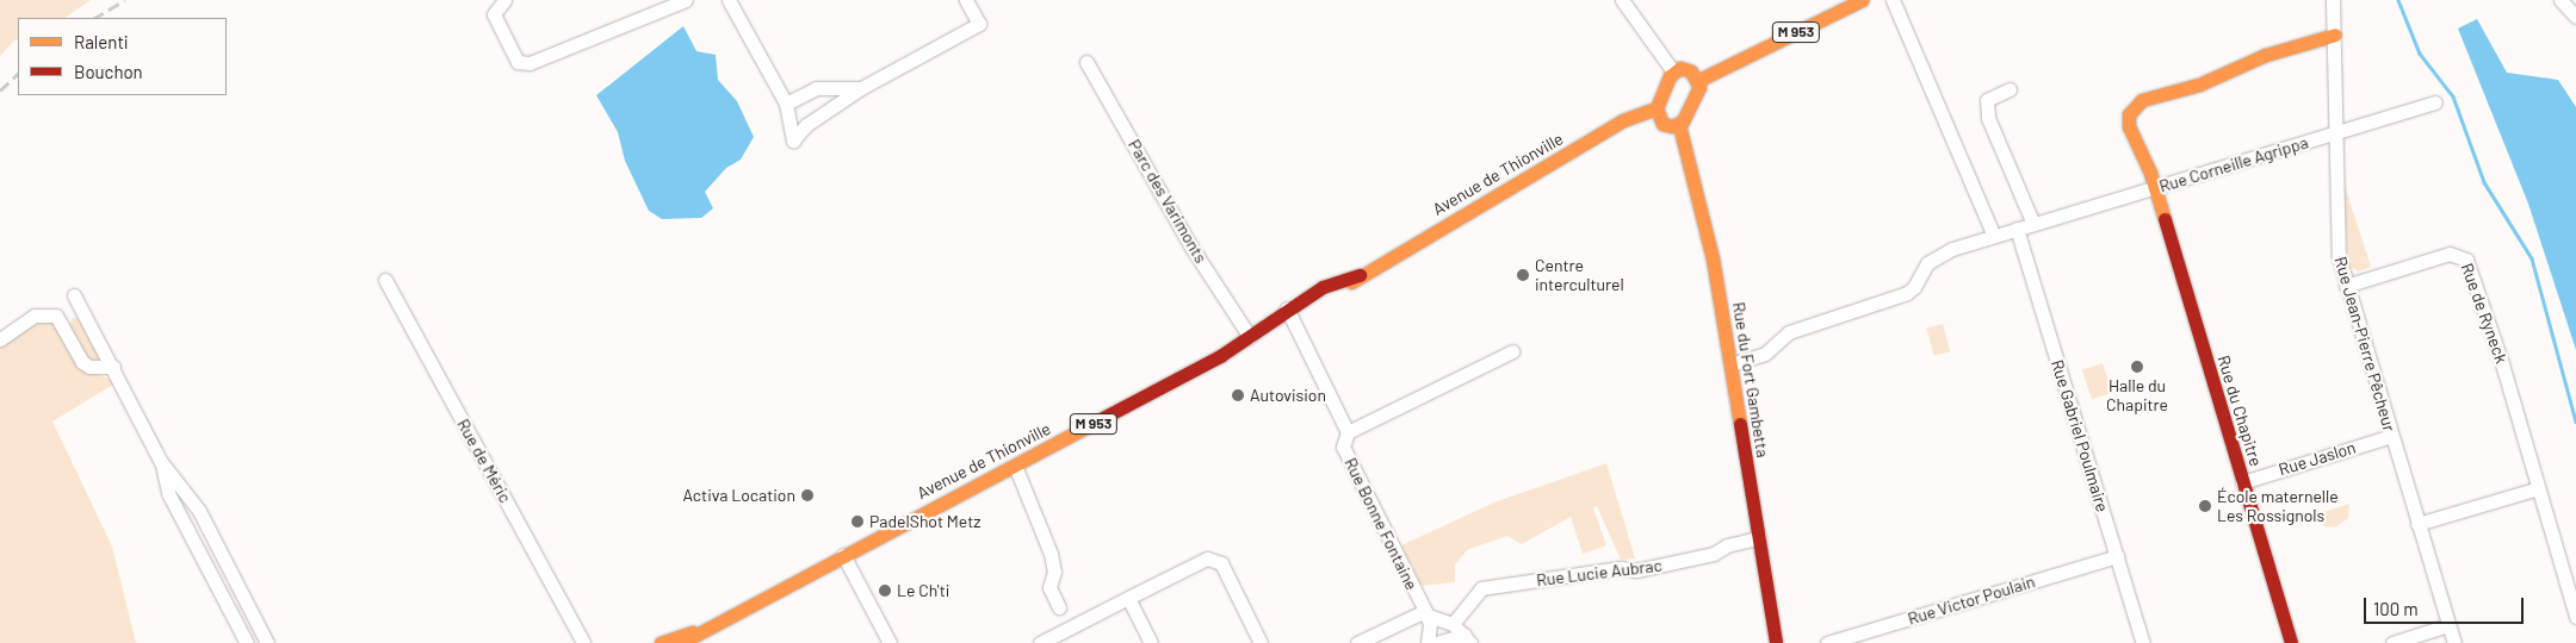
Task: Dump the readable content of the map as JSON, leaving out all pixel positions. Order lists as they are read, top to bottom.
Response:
{
  "streets": {
    "main road": [
      "M 953",
      "Avenue de Thionville",
      "Rue du Fort Gambetta",
      "Rue du Chapitre"
    ],
    "street": [
      "Rue Corneille Agrippa",
      "Parc des Varimonts",
      "Rue de Ryneck",
      "Rue Jean-Pierre Pêcheur",
      "Rue Gabriel Poulmaire",
      "Rue Jaslon",
      "Rue de Méric",
      "Rue Bonne Fontaine",
      "Rue Lucie Aubrac",
      "Rue Victor Poulain"
    ]
  },
  "crossings": [
    ["Rue Corneille Agrippa", "Rue Jean-Pierre Pêcheur"],
    ["Rue Corneille Agrippa", "Rue du Fort Gambetta"],
    ["Rue Corneille Agrippa", "Rue du Chapitre"],
    ["Rue Corneille Agrippa", "Rue Gabriel Poulmaire"],
    ["Avenue de Thionville", "Parc des Varimonts"],
    ["Rue de Ryneck", "Rue Jean-Pierre Pêcheur"],
    ["Rue Jean-Pierre Pêcheur", "Rue du Chapitre"],
    ["Rue Jean-Pierre Pêcheur", "Rue Jaslon"],
    ["Rue du Fort Gambetta", "Rue Lucie Aubrac"],
    ["Rue du Chapitre", "Rue Jaslon"],
    ["Rue Gabriel Poulmaire", "Rue Victor Poulain"]
  ],
  "places": [
    "Centre interculturel",
    "Halle du Chapitre",
    "Autovision",
    "Activa Location",
    "École maternelle Les Rossignols",
    "PadelShot Metz",
    "Le Ch'ti"
  ],
  "legend": ["Ralenti", "Bouchon"],
  "scale_bar": "100 m"
}
